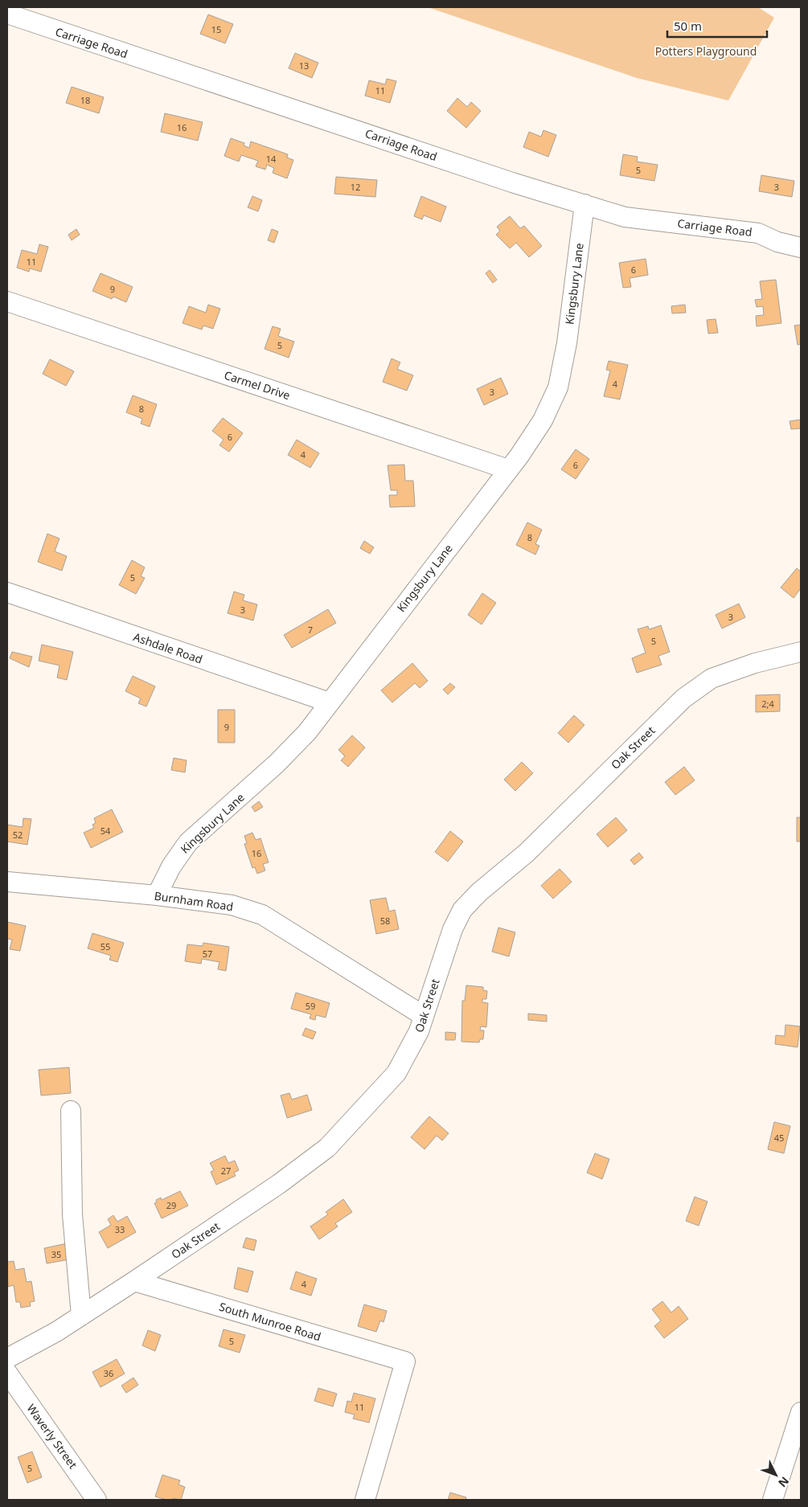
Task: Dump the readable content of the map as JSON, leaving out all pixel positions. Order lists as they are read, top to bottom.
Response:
{
  "streets": {
    "street": [
      "Carriage Road",
      "Kingsbury Lane",
      "Carmel Drive",
      "Ashdale Road",
      "Oak Street",
      "Burnham Road",
      "South Munroe Road",
      "Waverly Street"
    ]
  },
  "crossings": [
    ["Carriage Road", "Kingsbury Lane"],
    ["Kingsbury Lane", "Carmel Drive"],
    ["Kingsbury Lane", "Ashdale Road"],
    ["Kingsbury Lane", "Burnham Road"],
    ["Oak Street", "Burnham Road"],
    ["Oak Street", "South Munroe Road"]
  ],
  "parks": ["Potters Playground"],
  "house_numbers": [
    "15",
    "13",
    "11",
    "18",
    "16",
    "14",
    "5",
    "12",
    "3",
    "11",
    "6",
    "9",
    "5",
    "4",
    "3",
    "8",
    "6",
    "4",
    "6",
    "8",
    "5",
    "3",
    "3",
    "7",
    "5",
    "2;4",
    "9",
    "54",
    "52",
    "16",
    "58",
    "55",
    "57",
    "59",
    "45",
    "27",
    "29",
    "33",
    "35",
    "4",
    "5",
    "36",
    "11",
    "5"
  ],
  "scale_bar": "50 m",
  "north": "bottom right"
}
